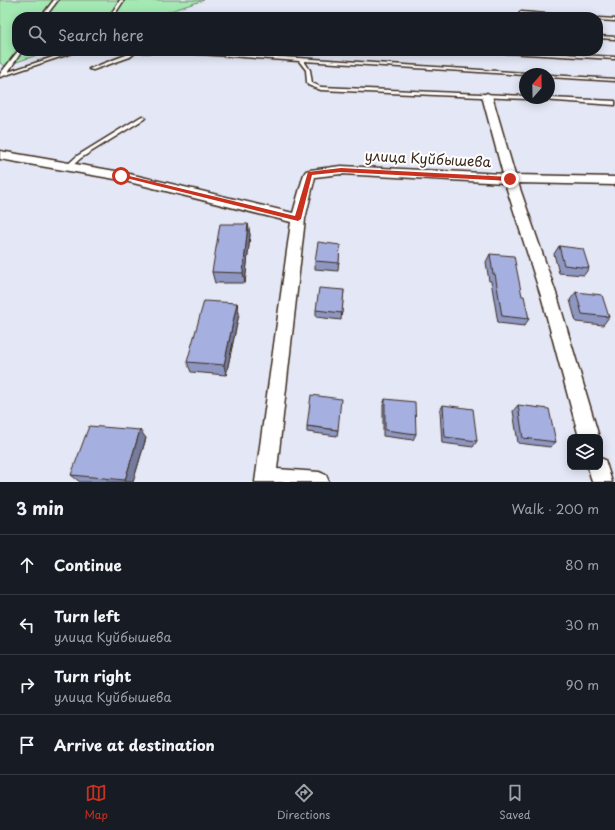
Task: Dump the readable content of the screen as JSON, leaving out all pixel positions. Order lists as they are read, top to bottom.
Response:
{
  "streets": {
    "street": ["улица Куйбышева"]
  },
  "north": "top",
  "page": {
    "search": "Search here",
    "heading": ["3 min", "Walk · 200 m"],
    "list": [
      ["Continue", "80 m"],
      ["Turn left", "улица Куйбышева", "30 m"],
      ["Turn right", "улица Куйбышева", "90 m"],
      "Arrive at destination"
    ],
    "nav": ["Map", "Directions", "Saved"]
  }
}
